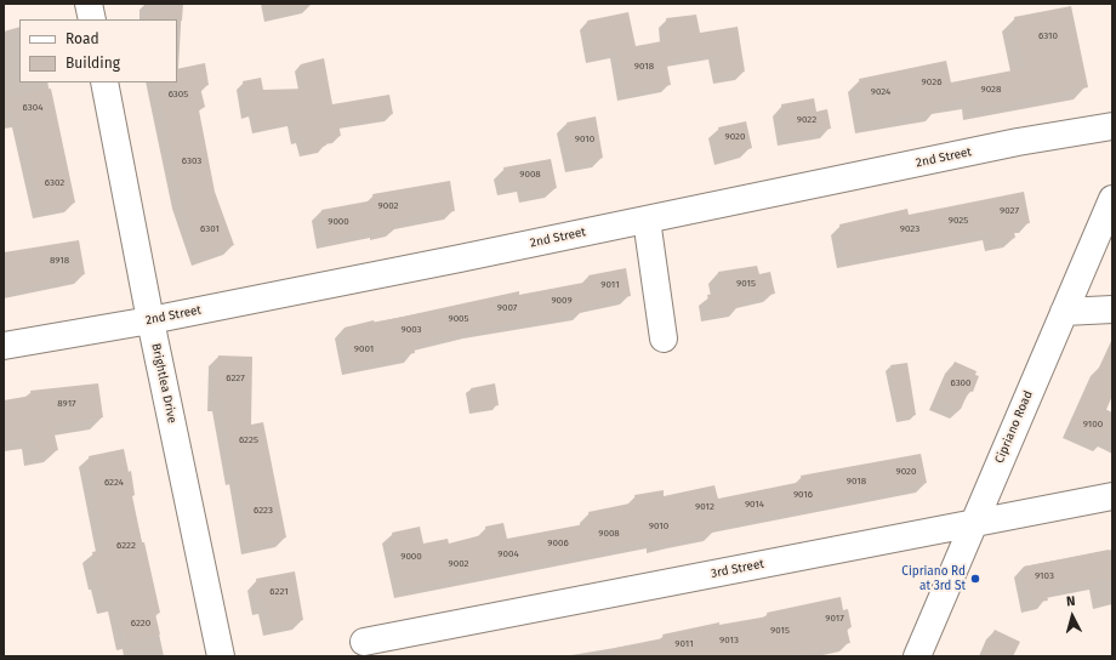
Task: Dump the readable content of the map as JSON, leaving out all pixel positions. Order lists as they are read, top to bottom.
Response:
{
  "streets": {
    "street": [
      "2nd Street",
      "Brightlea Drive",
      "Cipriano Road",
      "3rd Street"
    ]
  },
  "crossings": [
    ["2nd Street", "Brightlea Drive"],
    ["Cipriano Road", "3rd Street"]
  ],
  "places": ["Cipriano Rd at 3rd St"],
  "house_numbers": [
    "6310",
    "9018",
    "9026",
    "9028",
    "9024",
    "6305",
    "6304",
    "9022",
    "9020",
    "9010",
    "6303",
    "9008",
    "6302",
    "9002",
    "9027",
    "9025",
    "9000",
    "6301",
    "9023",
    "8918",
    "9015",
    "9011",
    "9009",
    "9007",
    "9005",
    "9003",
    "9001",
    "6227",
    "6300",
    "8917",
    "9100",
    "6225",
    "9020",
    "9018",
    "6224",
    "9016",
    "9014",
    "9012",
    "6223",
    "9010",
    "9008",
    "9006",
    "6222",
    "9004",
    "9000",
    "9002",
    "9103",
    "6221",
    "9017",
    "6220",
    "9015",
    "9013",
    "9011"
  ],
  "legend": ["Road", "Building"],
  "north": "top"
}
